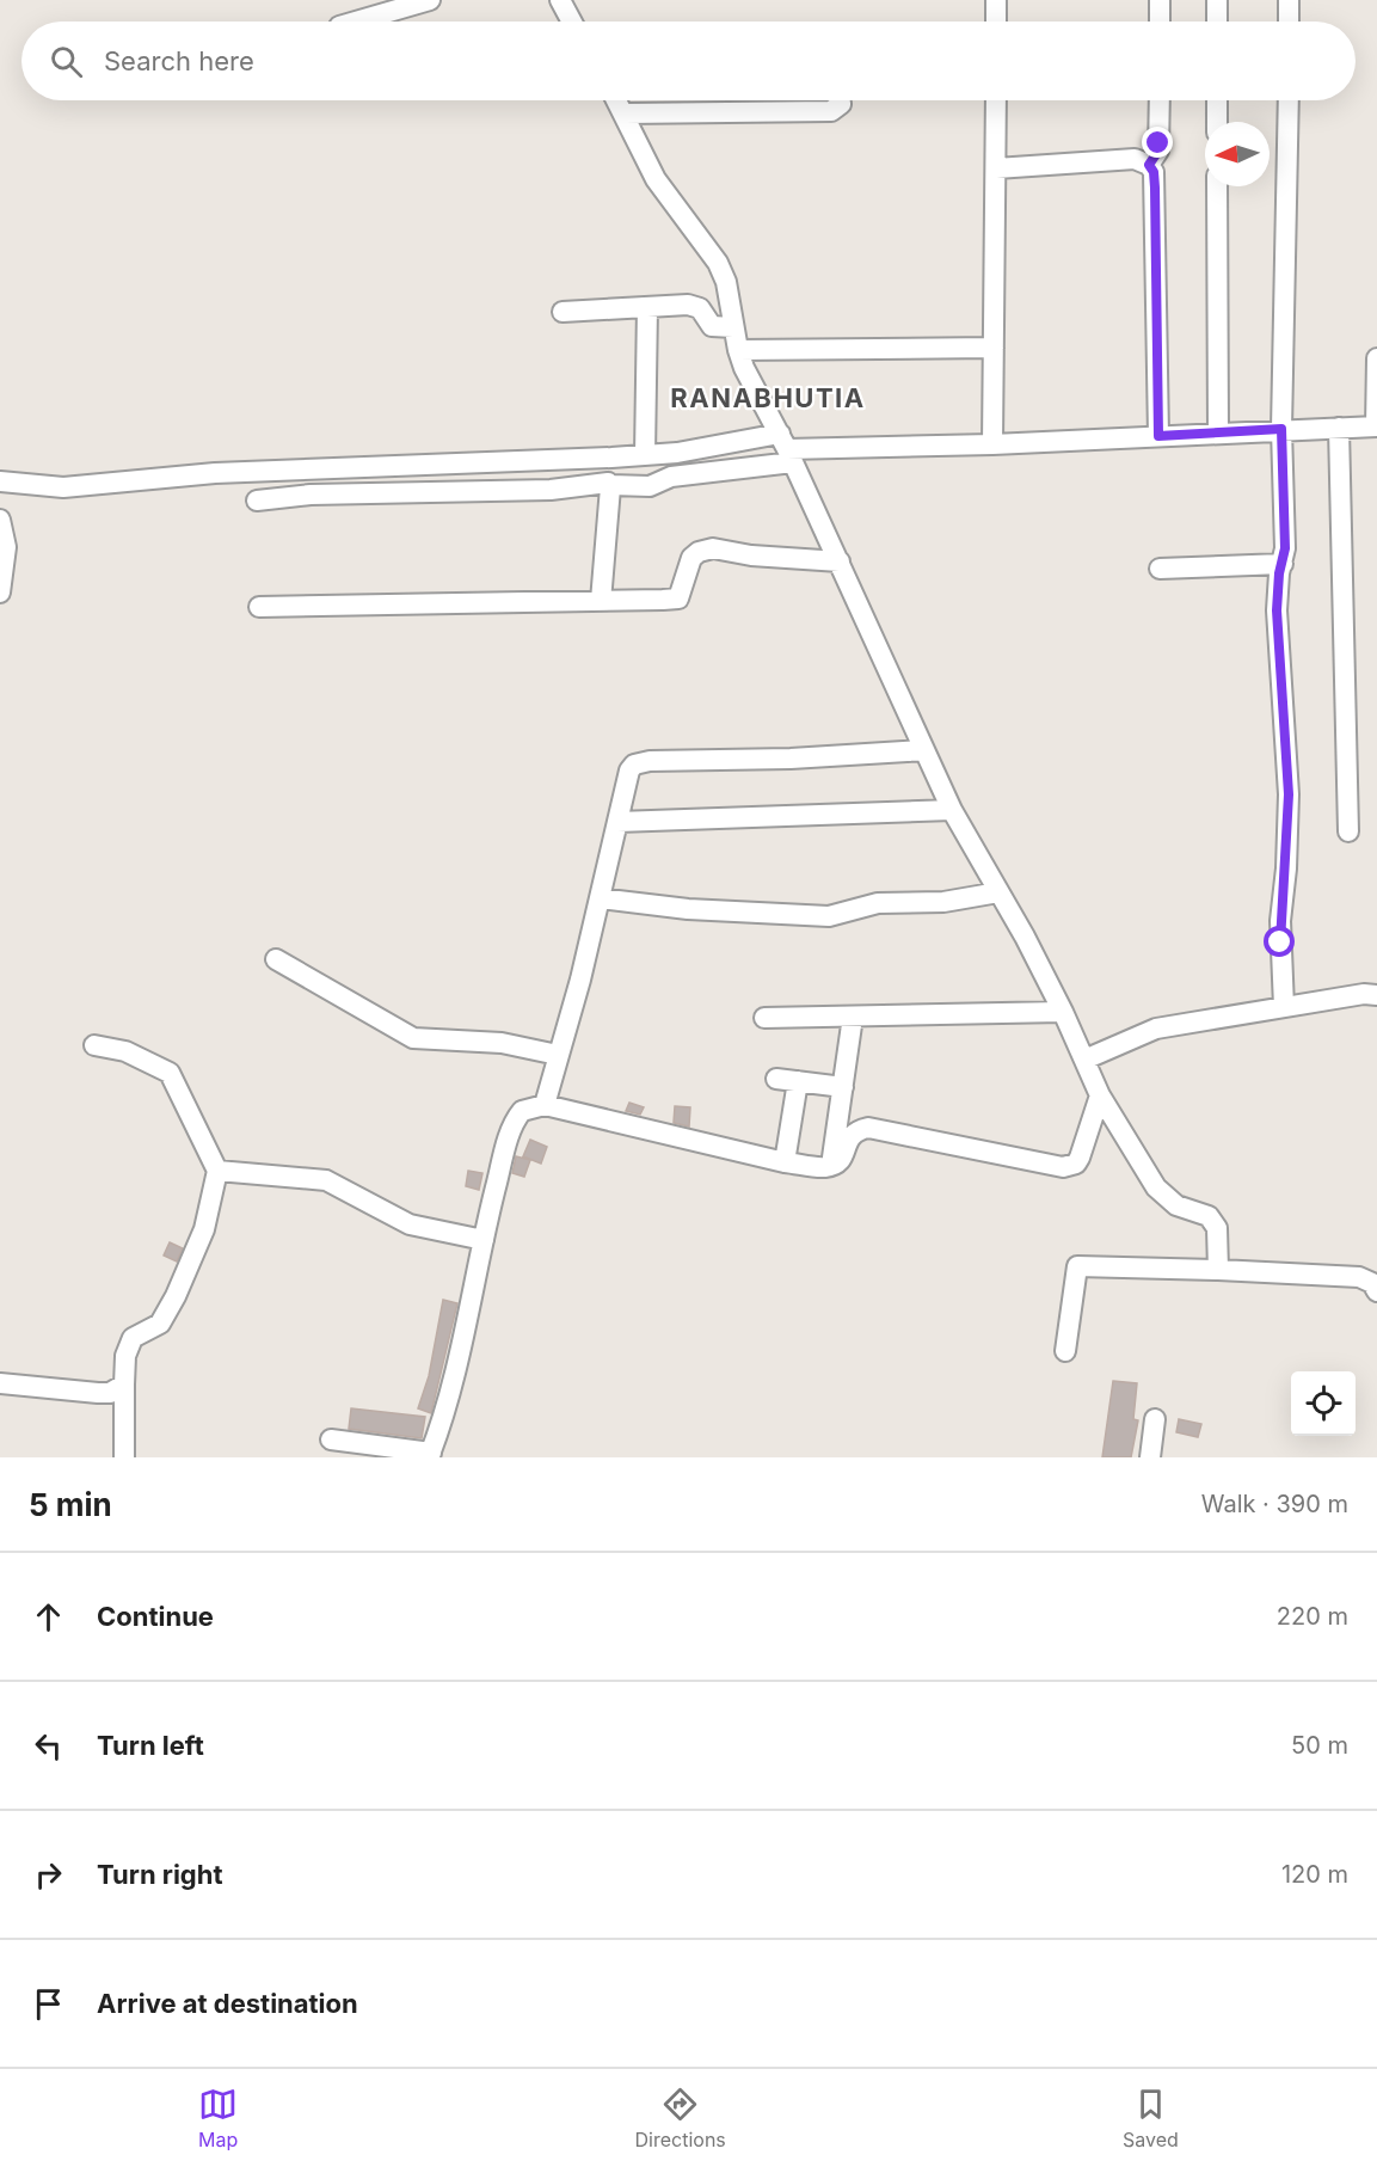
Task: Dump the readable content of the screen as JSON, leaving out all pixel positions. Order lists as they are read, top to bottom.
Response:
{
  "districts": ["RANABHUTIA"],
  "north": "left",
  "page": {
    "search": "Search here",
    "heading": ["5 min", "Walk · 390 m"],
    "list": [
      ["Continue", "220 m"],
      ["Turn left", "50 m"],
      ["Turn right", "120 m"],
      "Arrive at destination"
    ],
    "nav": ["Map", "Directions", "Saved"]
  }
}
